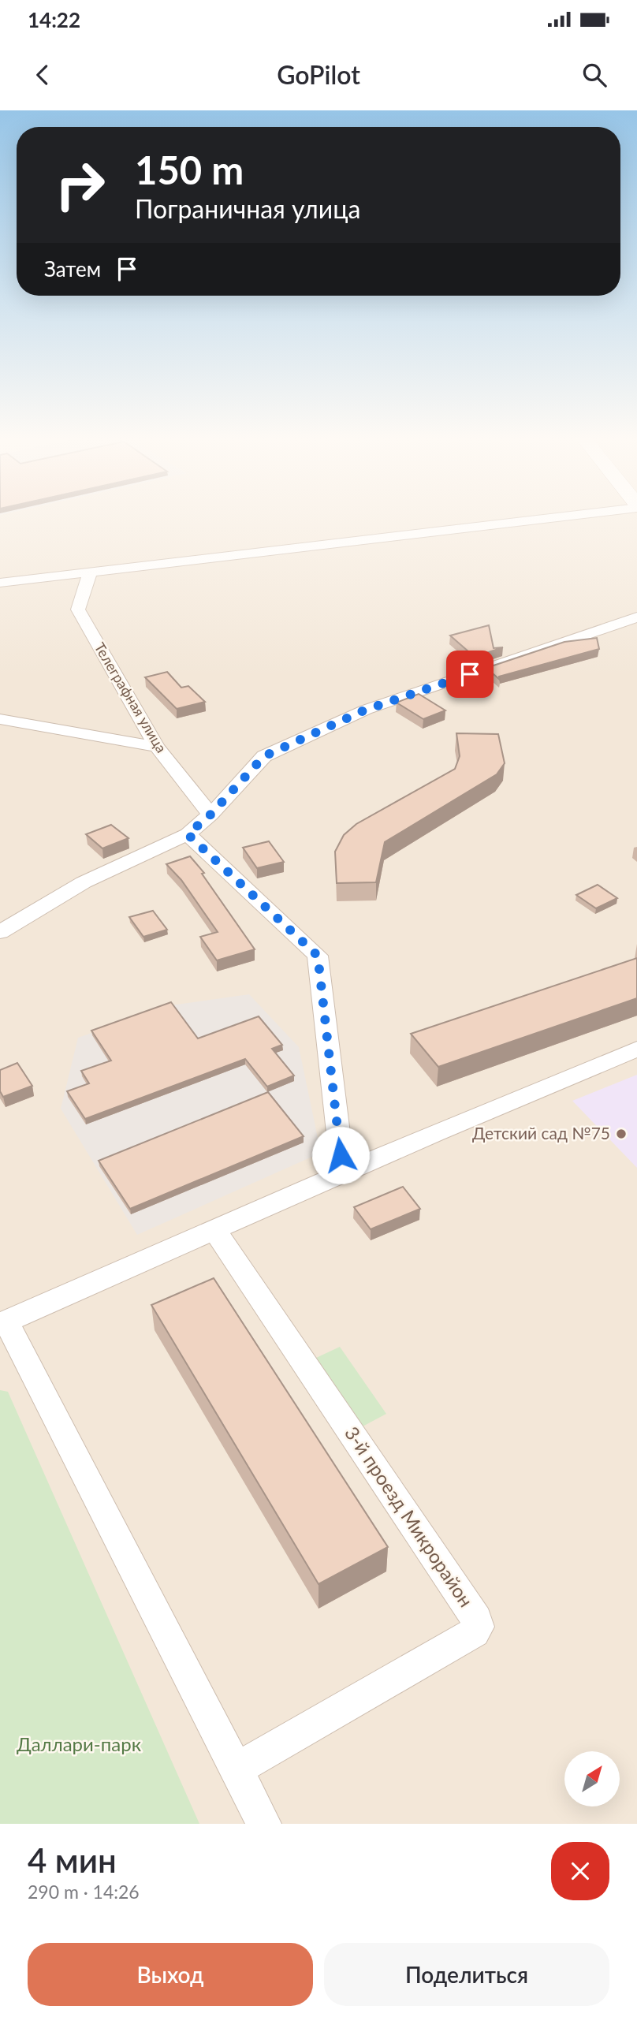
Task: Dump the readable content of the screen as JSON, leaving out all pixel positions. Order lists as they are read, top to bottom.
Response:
{
  "streets": {
    "street": ["Телеграфная улица", "3-й проезд Микрорайон"]
  },
  "parks": ["Даллари-парк"],
  "places": ["Детский сад №75"],
  "north": "top right",
  "page": {
    "status": "14:22",
    "header": "GoPilot",
    "turn": ["150 m", "Пограничная улица"],
    "then": "Затем",
    "heading": ["4 мин", "290 m · 14:26"],
    "buttons": ["Выход", "Поделиться"]
  }
}
